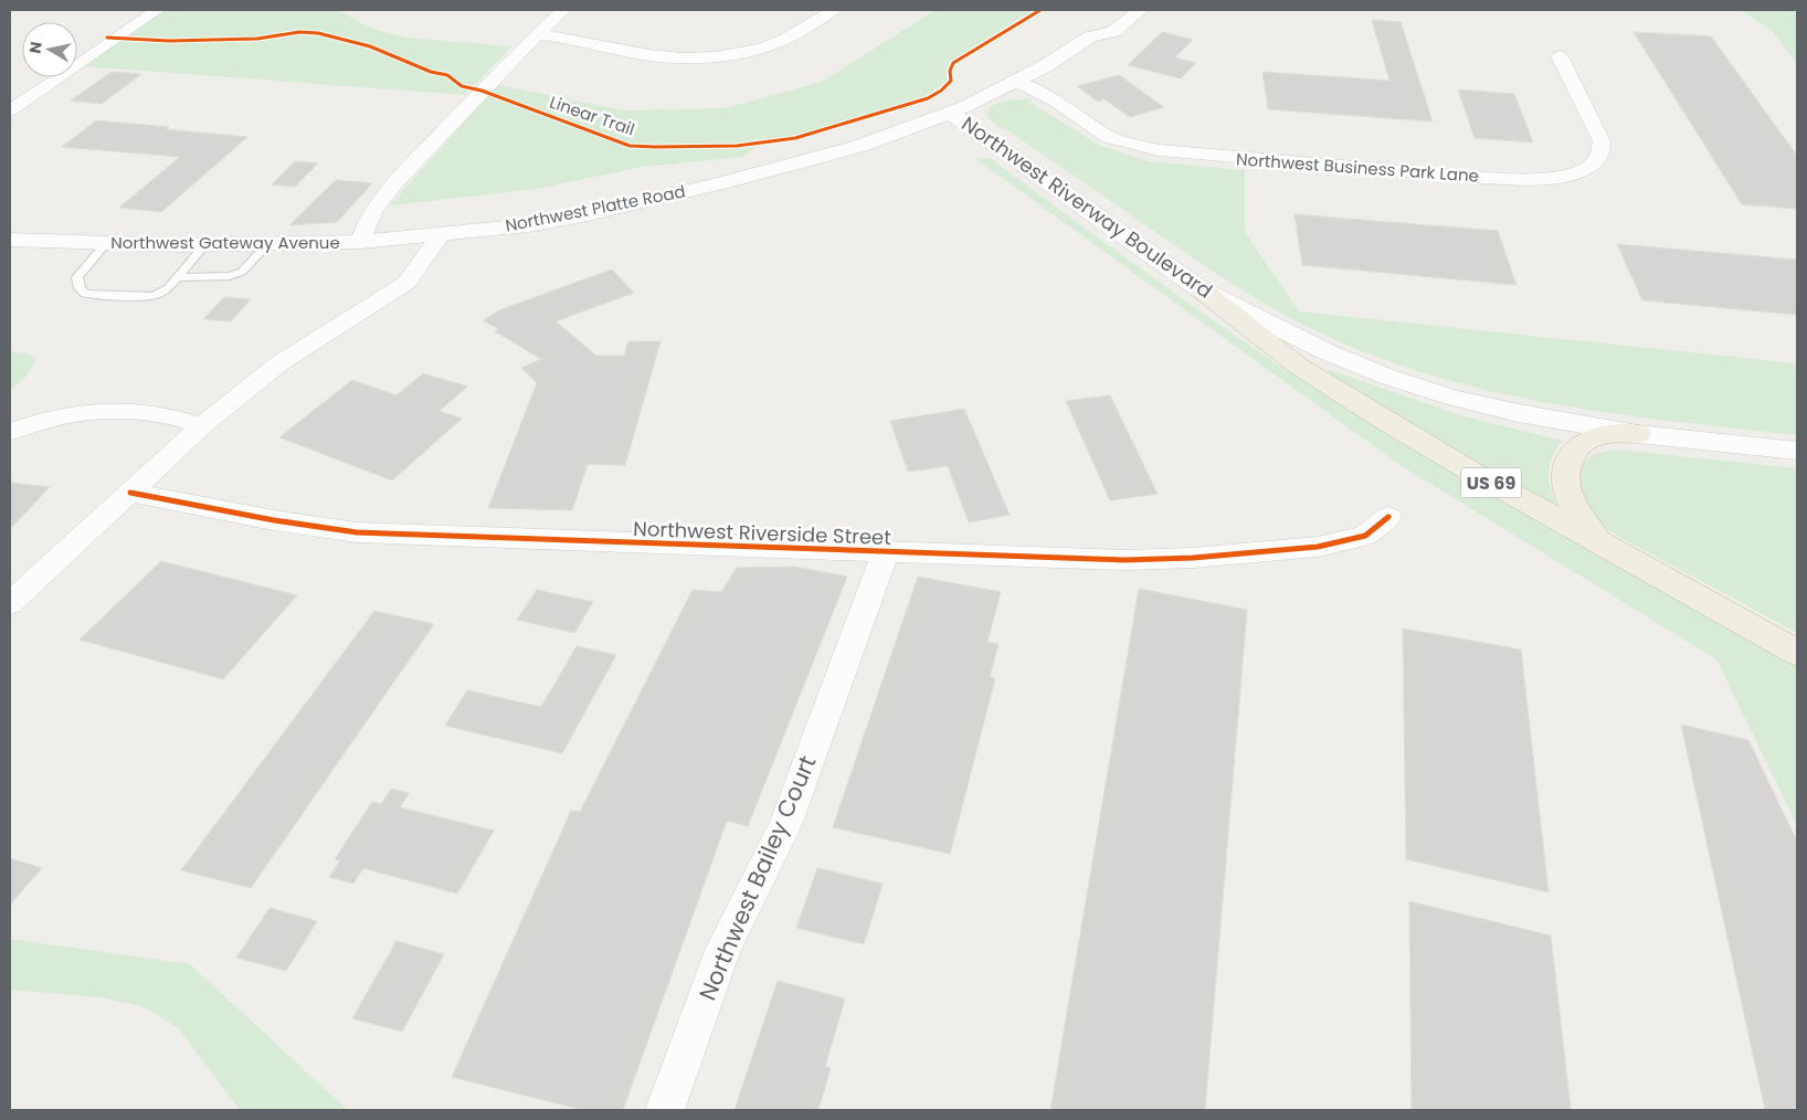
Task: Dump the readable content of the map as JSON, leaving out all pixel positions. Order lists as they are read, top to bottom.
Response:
{
  "streets": {
    "highway": ["US 69"],
    "main road": ["Northwest Riverway Boulevard", "Northwest Platte Road", "Northwest Gateway Avenue"],
    "street": ["Northwest Business Park Lane", "Northwest Riverside Street", "Northwest Bailey Court"],
    "cycle path": ["Linear Trail"]
  },
  "crossings": [
    ["Northwest Business Park Lane", "Northwest Platte Road"],
    ["Northwest Riverway Boulevard", "Northwest Platte Road"],
    ["Northwest Riverway Boulevard", "US 69"],
    ["Northwest Platte Road", "Northwest Gateway Avenue"],
    ["Northwest Riverside Street", "Northwest Bailey Court"]
  ],
  "north": "left"
}
